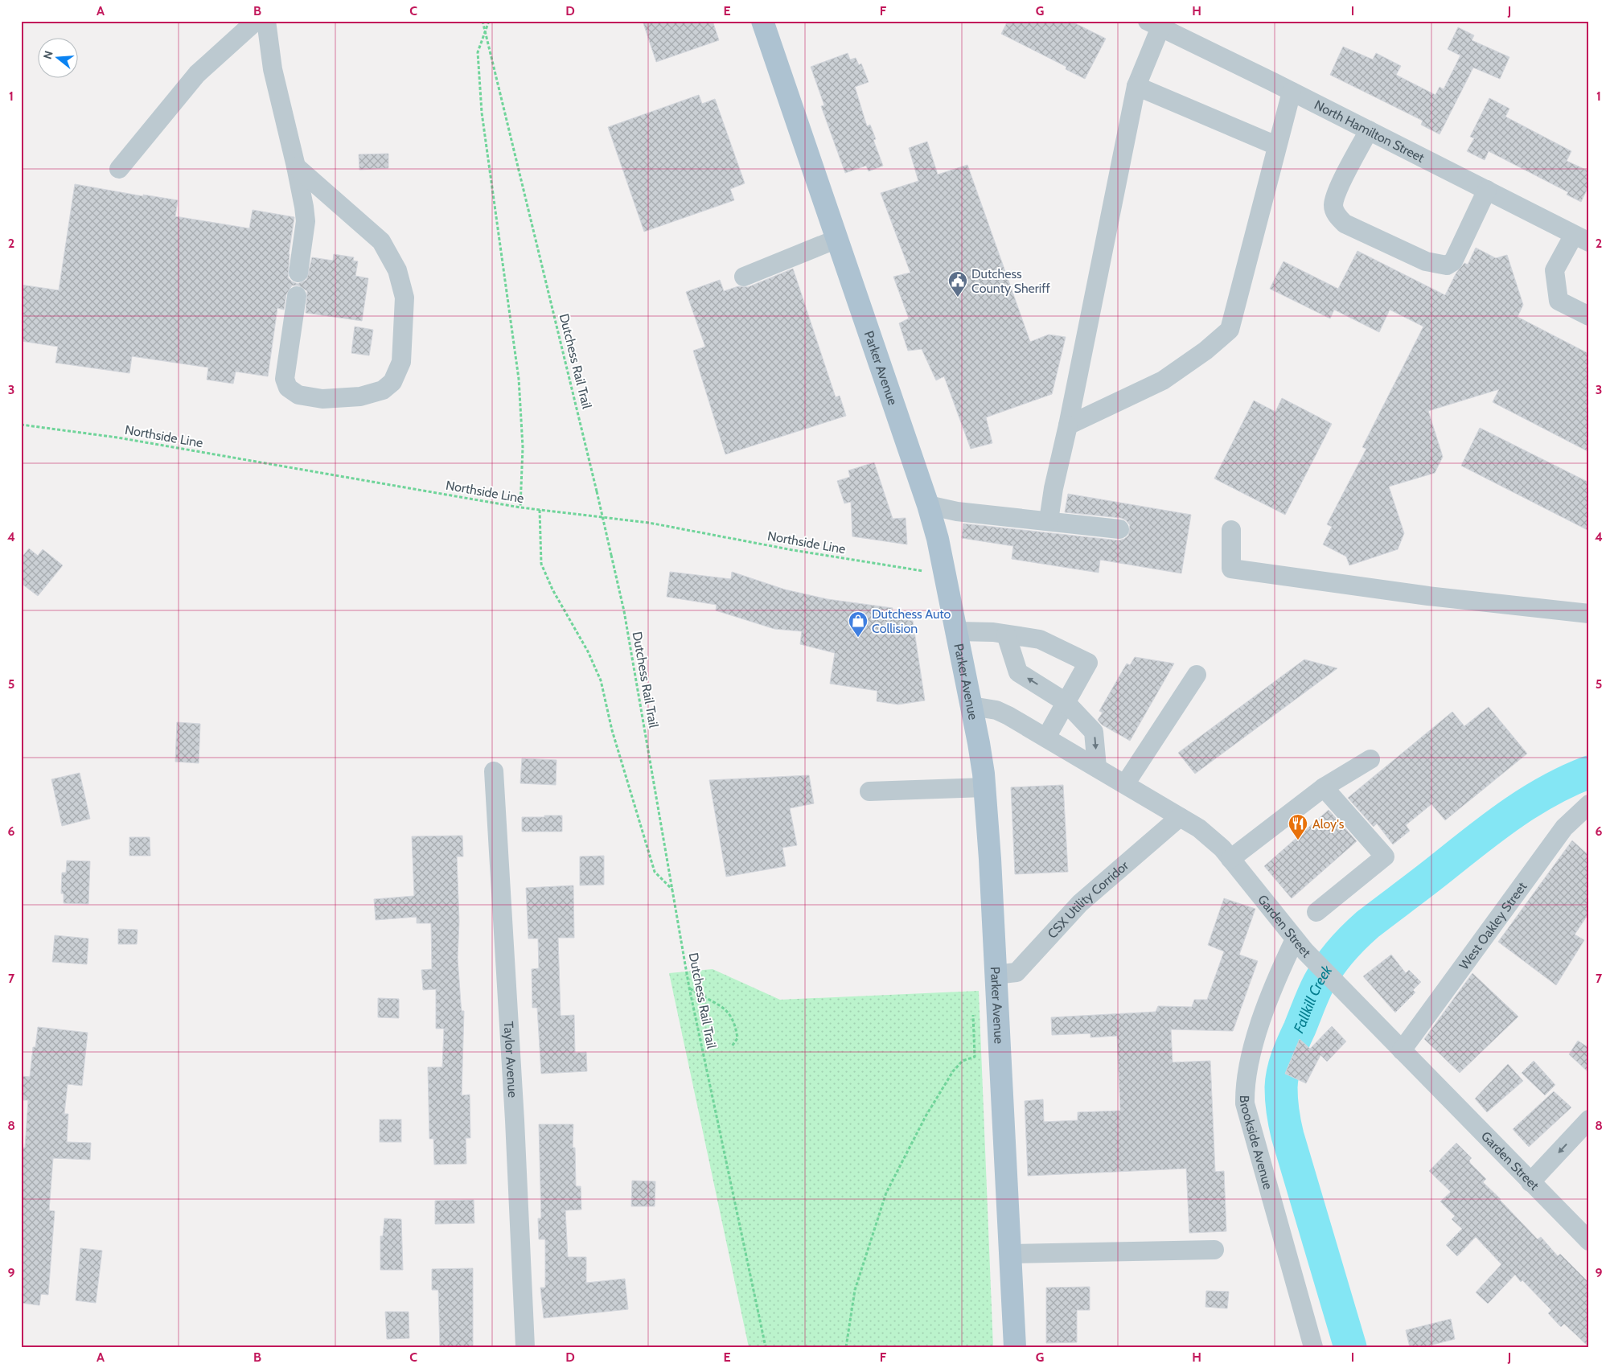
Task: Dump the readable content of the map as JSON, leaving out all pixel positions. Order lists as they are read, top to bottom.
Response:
{
  "streets": {
    "main road": ["Parker Avenue"],
    "street": [
      "North Hamilton Street",
      "CSX Utility Corridor",
      "West Oakley Street",
      "Garden Street",
      "Taylor Avenue",
      "Brookside Avenue"
    ],
    "path": ["Dutchess Rail Trail", "Northside Line"]
  },
  "crossings": [
    ["Parker Avenue", "Northside Line"],
    ["Parker Avenue", "CSX Utility Corridor"],
    ["Parker Avenue", "Garden Street"],
    ["CSX Utility Corridor", "Garden Street"],
    ["West Oakley Street", "Garden Street"],
    ["Garden Street", "Brookside Avenue"]
  ],
  "water": ["Fallkill Creek"],
  "places": {
    "public building": ["Dutchess County Sheriff"],
    "shop": ["Dutchess Auto Collision"],
    "restaurant": ["Aloy's"]
  },
  "north": "left",
  "grid": {
    "columns": [
      "A",
      "B",
      "C",
      "D",
      "E",
      "F",
      "G",
      "H",
      "I",
      "J"
    ],
    "rows": [
      "1",
      "2",
      "3",
      "4",
      "5",
      "6",
      "7",
      "8",
      "9"
    ]
  }
}
